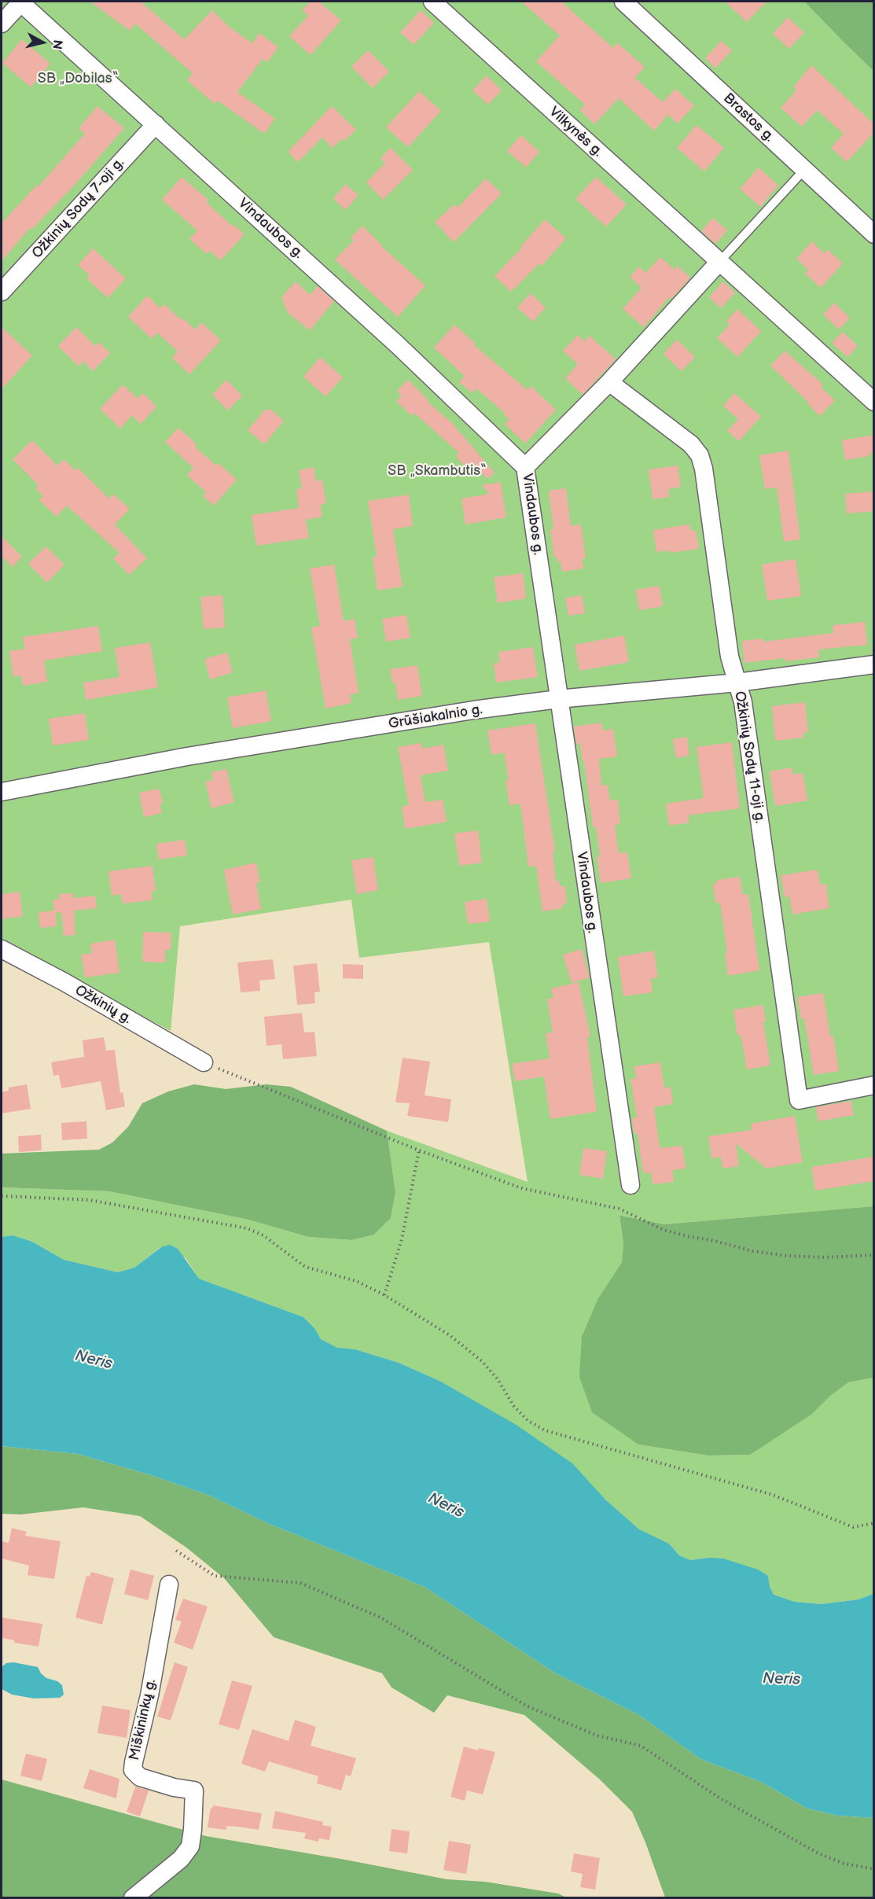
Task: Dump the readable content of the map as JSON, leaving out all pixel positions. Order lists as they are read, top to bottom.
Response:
{
  "streets": {
    "street": [
      "Brastos g.",
      "Vilkynės g.",
      "Ožkinių Sodų 7-oji g.",
      "Vindaubos g.",
      "Grūšiakalnio g.",
      "Ožkinių Sodų 11-oji g.",
      "Ožkinių g.",
      "Miškininkų g."
    ]
  },
  "crossings": [
    ["Ožkinių Sodų 7-oji g.", "Vindaubos g."],
    ["Vindaubos g.", "Grūšiakalnio g."],
    ["Grūšiakalnio g.", "Ožkinių Sodų 11-oji g."]
  ],
  "water": ["Neris"],
  "parks": ["SB „Dobilas“", "SB „Skambutis“"],
  "north": "right"
}
